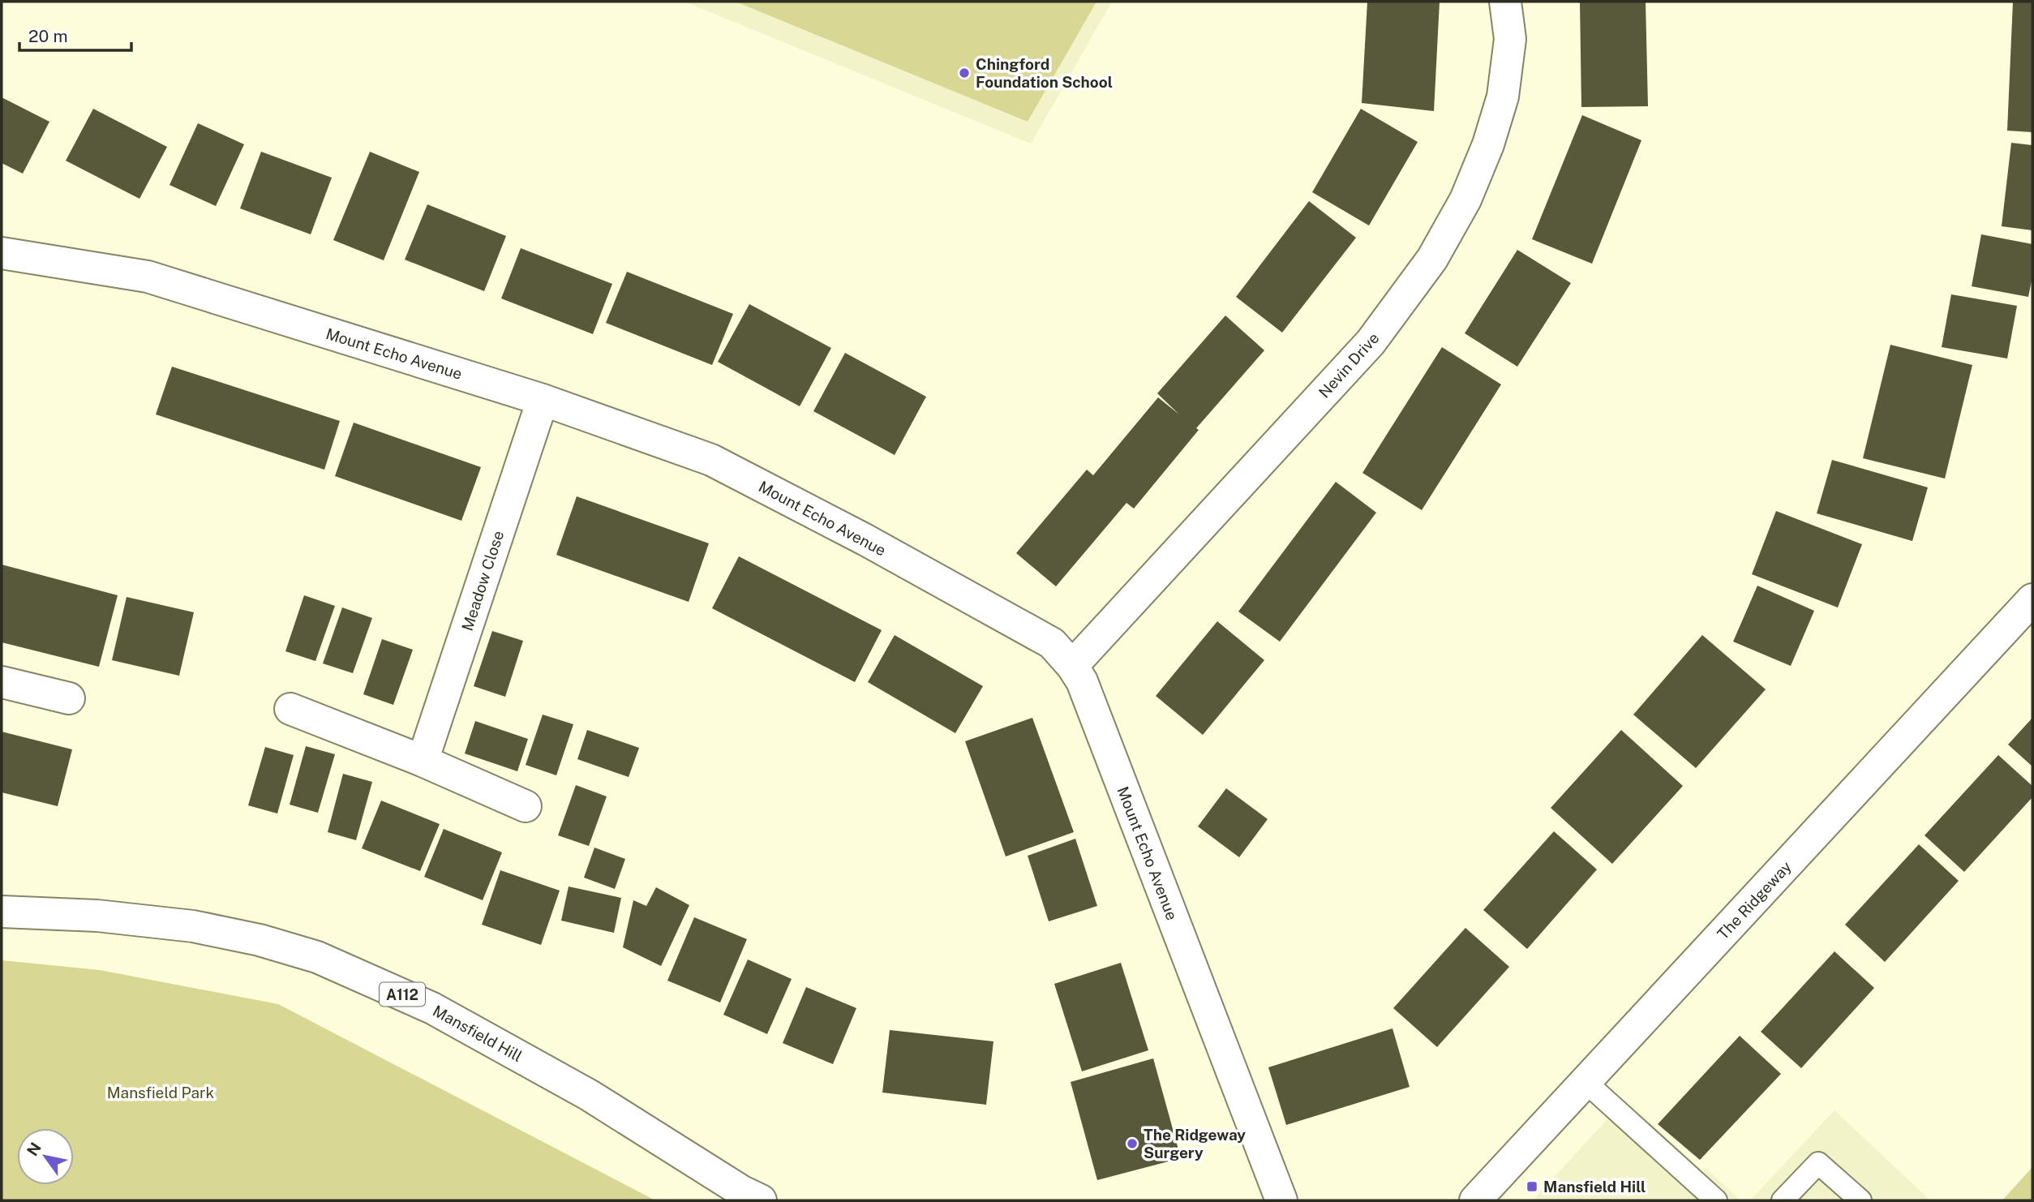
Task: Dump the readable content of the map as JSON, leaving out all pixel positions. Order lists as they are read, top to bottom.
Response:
{
  "streets": {
    "street": [
      "Mount Echo Avenue",
      "Nevin Drive",
      "Meadow Close",
      "The Ridgeway",
      "A112",
      "Mansfield Hill"
    ]
  },
  "crossings": [
    ["Mount Echo Avenue", "Nevin Drive"],
    ["Mount Echo Avenue", "Meadow Close"]
  ],
  "parks": ["Mansfield Park"],
  "places": {
    "other": ["Chingford Foundation School", "The Ridgeway Surgery"],
    "transit": ["Mansfield Hill"]
  },
  "scale_bar": "20 m",
  "north": "top left"
}
